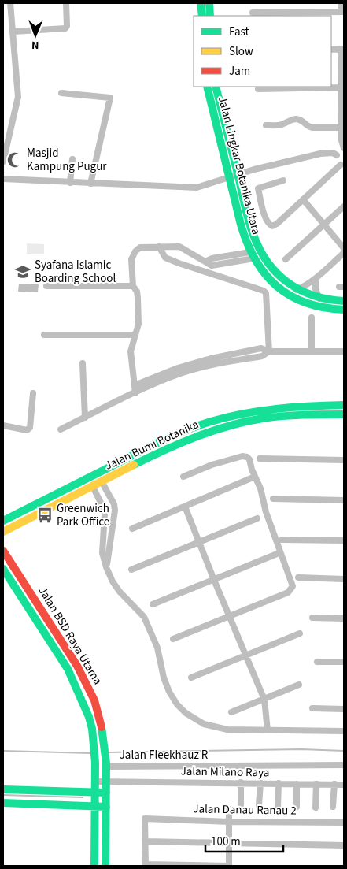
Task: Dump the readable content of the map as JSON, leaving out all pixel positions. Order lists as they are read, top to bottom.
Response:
{
  "streets": {
    "main road": ["Jalan Lingkar Botanika Utara", "Jalan Bumi Botanika", "Jalan BSD Raya Utama"],
    "street": ["Jalan Fleekhauz R", "Jalan Milano Raya", "Jalan Danau Ranau 2"]
  },
  "crossings": [
    ["Jalan BSD Raya Utama", "Jalan Fleekhauz R"],
    ["Jalan BSD Raya Utama", "Jalan Milano Raya"]
  ],
  "places": {
    "mosque": ["Masjid Kampung Pugur"],
    "school or university": ["Syafana Islamic Boarding School"],
    "bus stop": ["Greenwich Park Office"]
  },
  "legend": ["Fast", "Slow", "Jam"],
  "scale_bar": "100 m",
  "north": "bottom"
}
